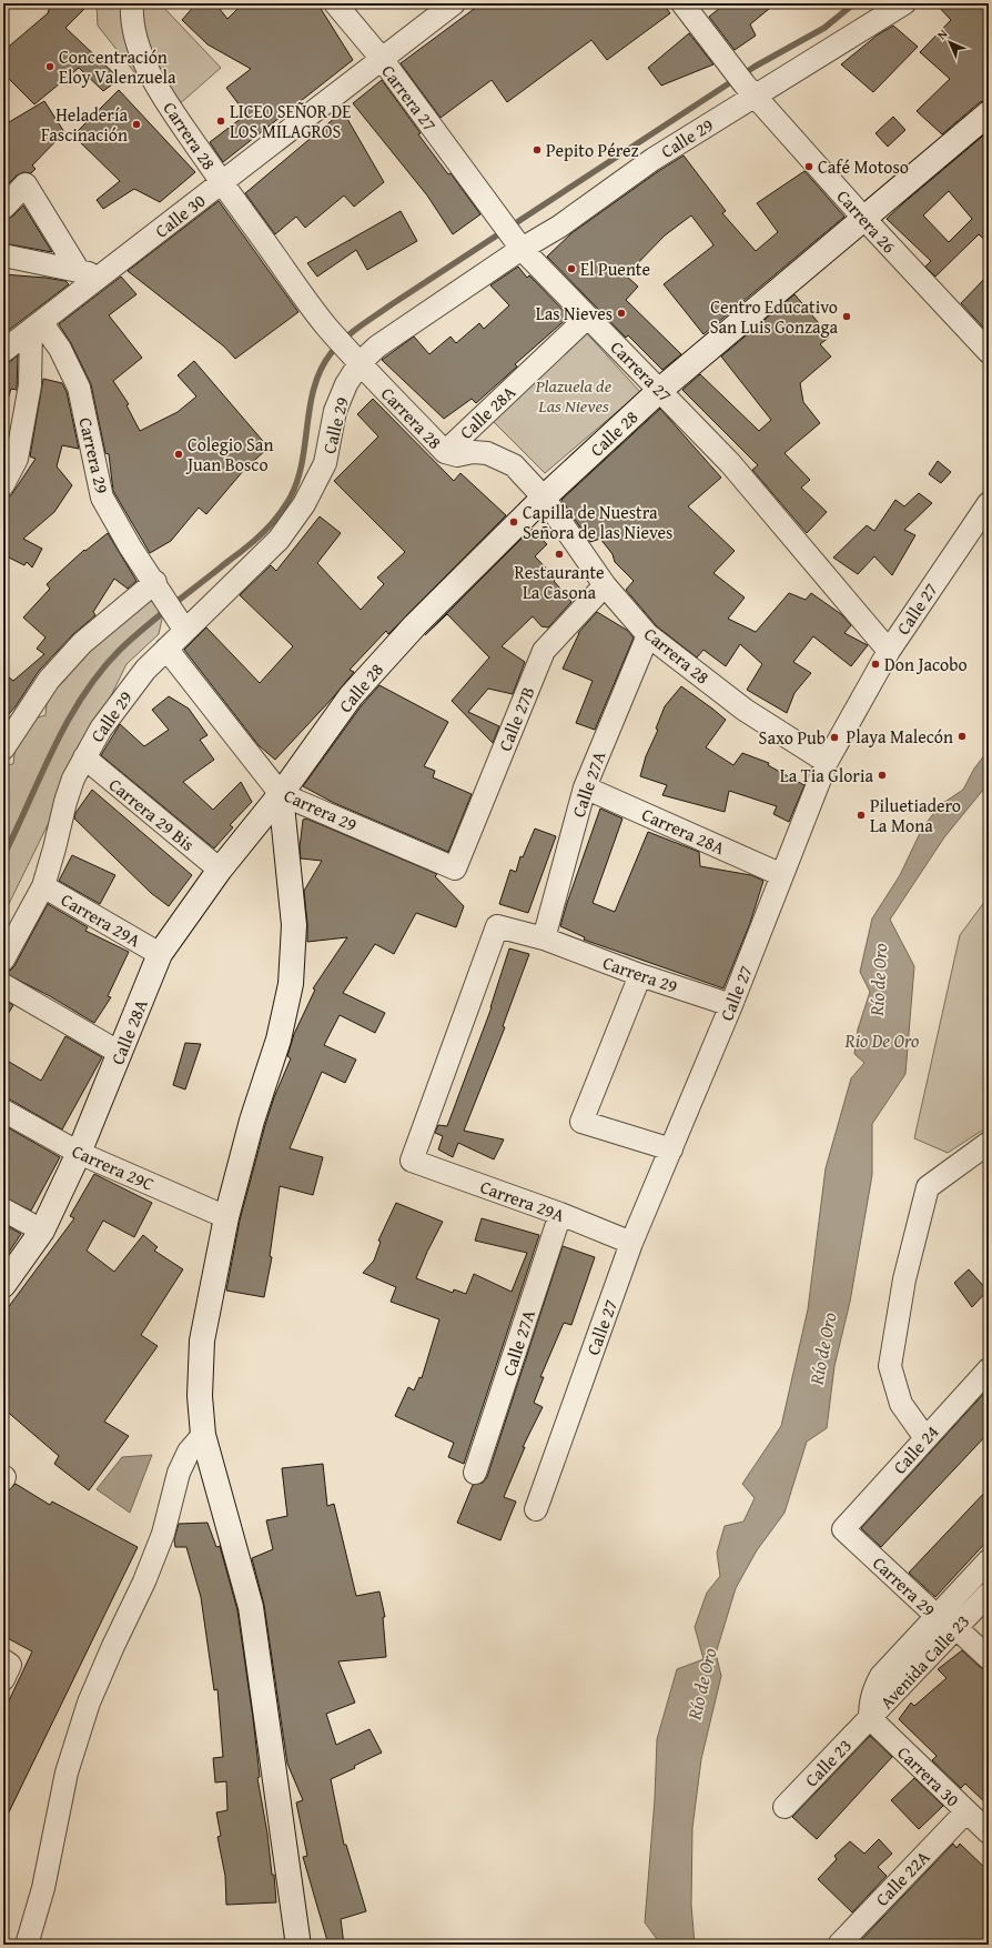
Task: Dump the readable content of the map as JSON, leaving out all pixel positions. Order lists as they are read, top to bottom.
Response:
{
  "streets": {
    "street": [
      "Carrera 27",
      "Carrera 28",
      "Calle 29",
      "Calle 30",
      "Carrera 26",
      "Calle 28A",
      "Calle 28",
      "Carrera 29",
      "Calle 27",
      "Calle 27B",
      "Calle 27A",
      "Carrera 29 Bis",
      "Carrera 28A",
      "Carrera 29A",
      "Carrera 29C",
      "Calle 24",
      "Avenida Calle 23",
      "Calle 23",
      "Carrera 30",
      "Calle 22A"
    ]
  },
  "crossings": [
    ["Carrera 27", "Calle 29"],
    ["Carrera 27", "Calle 30"],
    ["Carrera 27", "Calle 28A"],
    ["Carrera 27", "Calle 28"],
    ["Carrera 27", "Calle 27"],
    ["Carrera 28", "Calle 29"],
    ["Carrera 28", "Calle 30"],
    ["Carrera 28", "Calle 28A"],
    ["Carrera 28", "Calle 28"],
    ["Carrera 28", "Calle 27"],
    ["Carrera 28", "Calle 27B"],
    ["Carrera 28", "Calle 27A"],
    ["Calle 29", "Carrera 26"],
    ["Calle 29", "Carrera 29"],
    ["Calle 29", "Carrera 29 Bis"],
    ["Calle 29", "Carrera 29A"],
    ["Calle 30", "Carrera 29"],
    ["Carrera 26", "Calle 28"],
    ["Calle 28A", "Calle 28"],
    ["Calle 28A", "Carrera 29"],
    ["Calle 28A", "Carrera 29 Bis"],
    ["Calle 28A", "Carrera 29A"],
    ["Calle 28A", "Carrera 29C"],
    ["Calle 28", "Carrera 29"],
    ["Carrera 29", "Calle 27"],
    ["Carrera 29", "Calle 27B"],
    ["Carrera 29", "Calle 27A"],
    ["Carrera 29", "Carrera 29A"],
    ["Carrera 29", "Calle 24"],
    ["Carrera 29", "Avenida Calle 23"],
    ["Calle 27", "Carrera 28A"],
    ["Calle 27", "Carrera 29A"],
    ["Calle 27A", "Carrera 28A"],
    ["Calle 27A", "Carrera 29A"],
    ["Avenida Calle 23", "Calle 23"],
    ["Avenida Calle 23", "Carrera 30"],
    ["Calle 23", "Carrera 30"],
    ["Carrera 30", "Calle 22A"]
  ],
  "water": ["Río de Oro", "Rio De Oro"],
  "parks": ["Plazuela de Las Nieves"],
  "places": [
    "Concentración Eloy Valenzuela",
    "LICEO SEÑOR DE LOS MILAGROS",
    "Heladería Fascinación",
    "Pepito Pérez",
    "Café Motoso",
    "El Puente",
    "Las Nieves",
    "Centro Educativo San Luis Gonzaga",
    "Colegio San Juan Bosco",
    "Capilla de Nuestra Señora de las Nieves",
    "Restaurante La Casona",
    "Don Jacobo",
    "Playa Malecón",
    "Saxo Pub",
    "La Tia Gloria",
    "Piluetiadero La Mona"
  ],
  "north": "top left"
}
